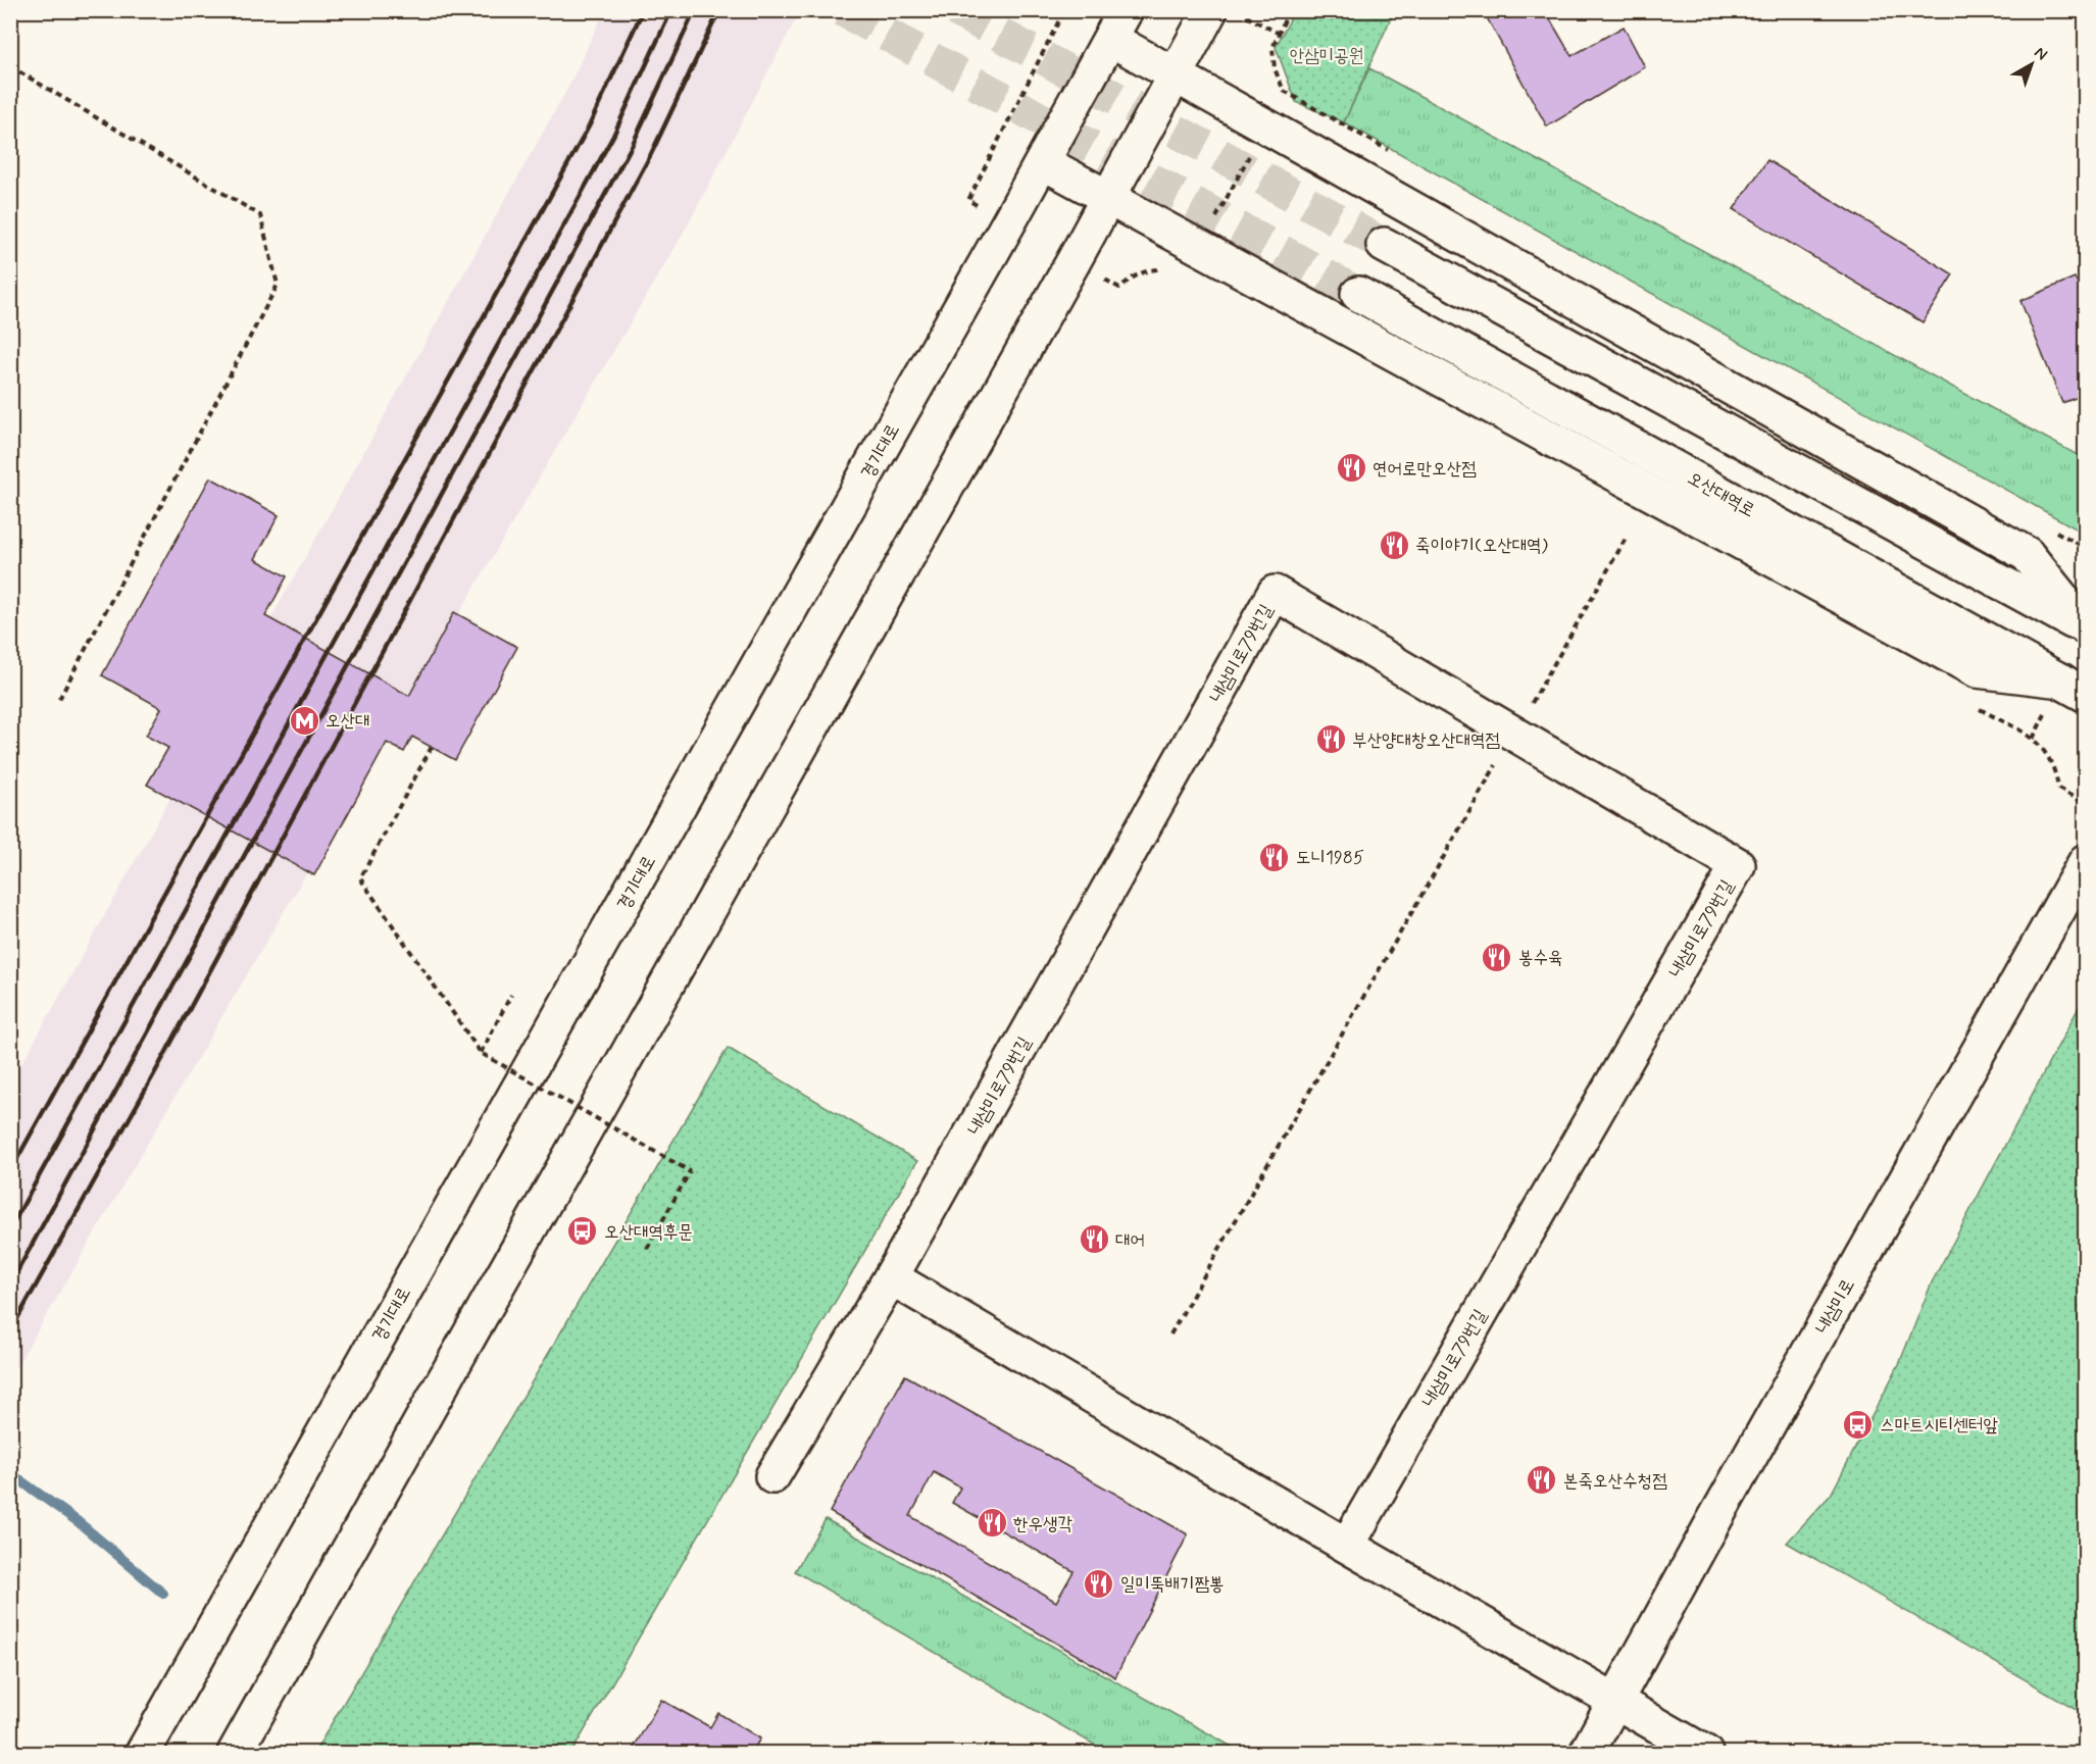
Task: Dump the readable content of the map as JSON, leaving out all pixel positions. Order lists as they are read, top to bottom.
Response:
{
  "streets": {
    "main road": [
      "경기대로",
      "오산대역로",
      "내삼미로79번길",
      "내삼미로"
    ]
  },
  "parks": ["안삼미공원"],
  "places": {
    "restaurant": [
      "연어로만오산점",
      "죽이야기(오산대역)",
      "부산양대창오산대역점",
      "도니1985",
      "봉수육",
      "대어",
      "본죽오산수청점",
      "한우생각",
      "일미뚝배기짬뽕"
    ],
    "metro station": ["오산대"],
    "bus stop": ["오산대역후문", "스마트시티센터앞"]
  },
  "north": "top right"
}
